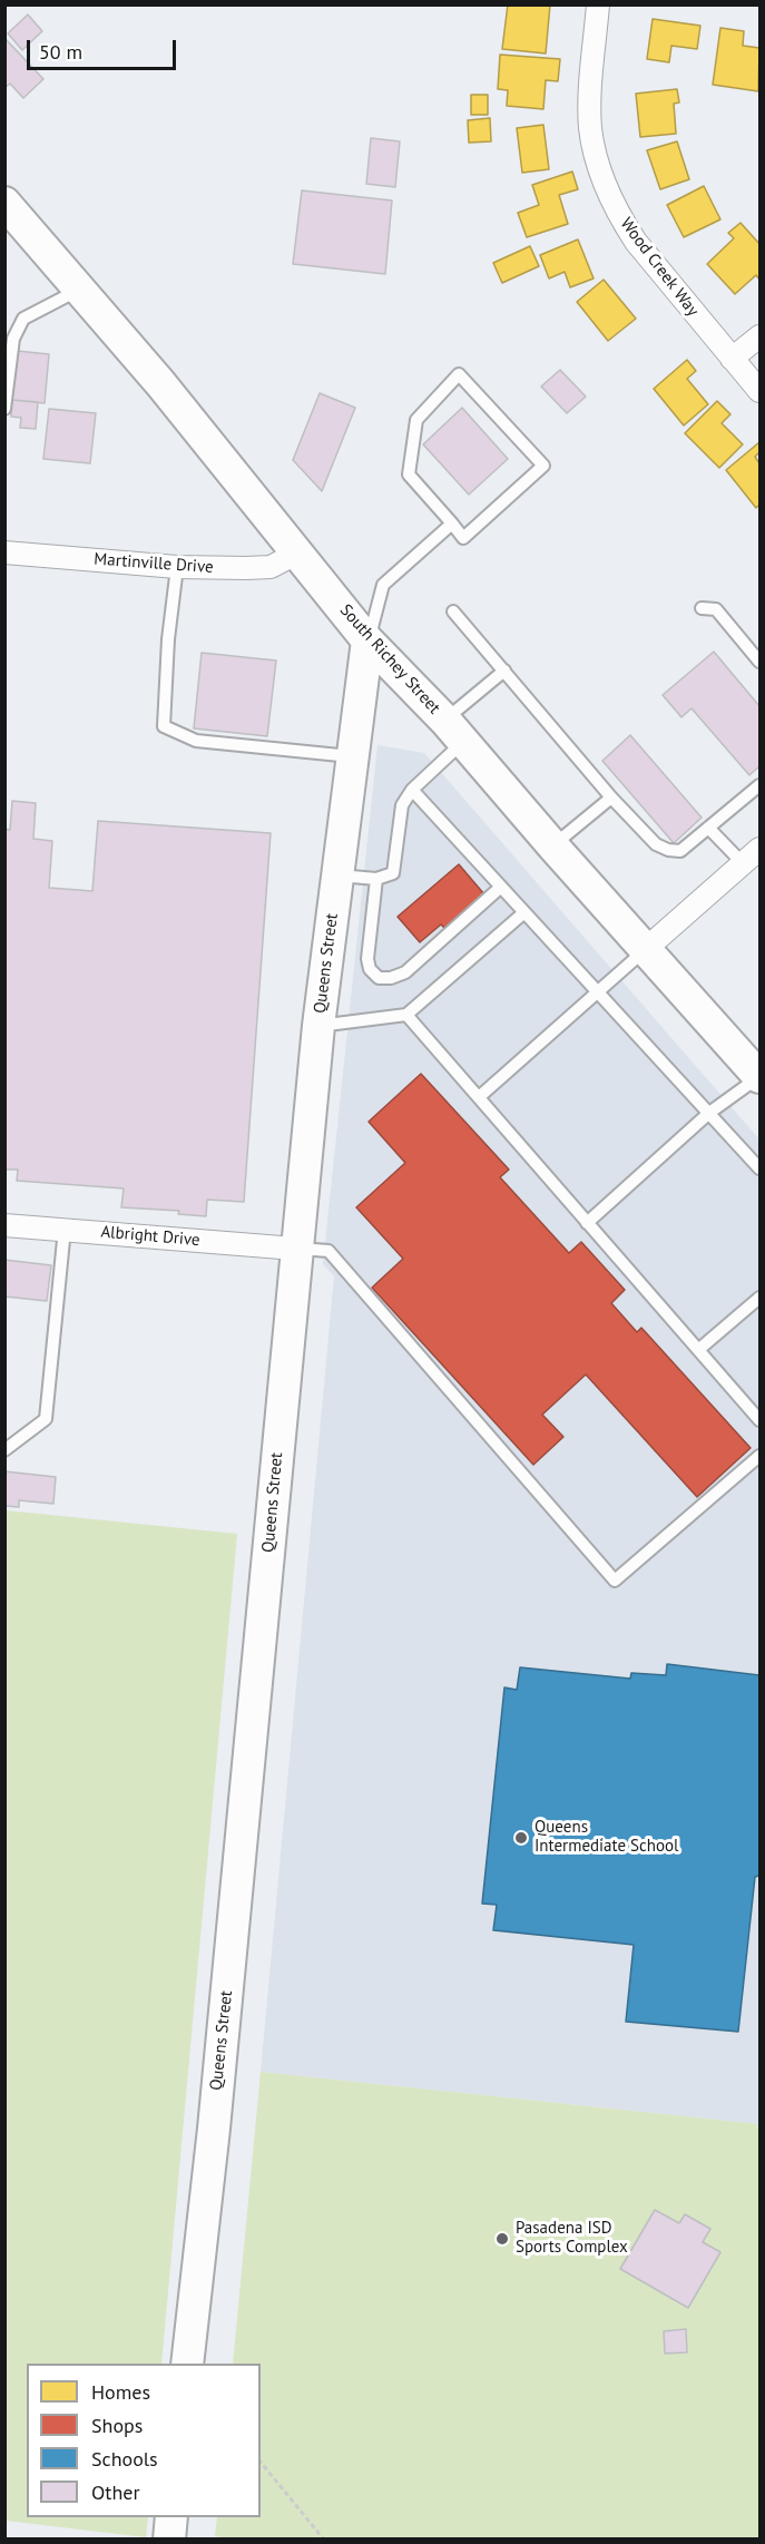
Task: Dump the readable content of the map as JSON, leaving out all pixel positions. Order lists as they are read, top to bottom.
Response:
{
  "streets": {
    "street": [
      "Wood Creek Way",
      "Martinville Drive",
      "South Richey Street",
      "Queens Street",
      "Albright Drive"
    ]
  },
  "crossings": [
    ["Martinville Drive", "South Richey Street"],
    ["South Richey Street", "Queens Street"],
    ["Queens Street", "Albright Drive"]
  ],
  "places": ["Queens Intermediate School", "Pasadena ISD Sports Complex"],
  "legend": [
    "Homes",
    "Shops",
    "Schools",
    "Other"
  ],
  "scale_bar": "50 m"
}
